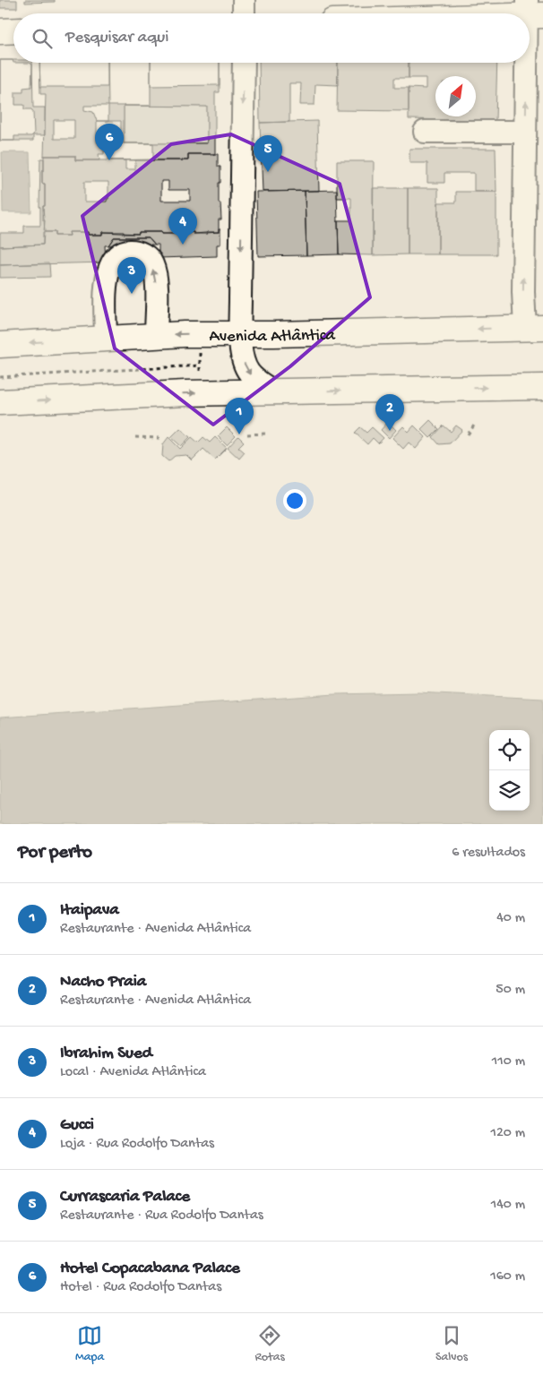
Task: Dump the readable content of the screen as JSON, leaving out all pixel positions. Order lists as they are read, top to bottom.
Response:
{
  "streets": {
    "main road": ["Avenida Atlântica"]
  },
  "north": "top right",
  "page": {
    "search": "Pesquisar aqui",
    "pins": [
      "6",
      "5",
      "4",
      "3",
      "2",
      "1"
    ],
    "heading": ["Por perto", "6 resultados"],
    "list": [
      {
        "mark": "1",
        "name": "Itaipava",
        "note": "Restaurante · Avenida Atlântica",
        "value": "40 m"
      },
      {
        "mark": "2",
        "name": "Nacho Praia",
        "note": "Restaurante · Avenida Atlântica",
        "value": "50 m"
      },
      {
        "mark": "3",
        "name": "Ibrahim Sued",
        "note": "Local · Avenida Atlântica",
        "value": "110 m"
      },
      {
        "mark": "4",
        "name": "Gucci",
        "note": "Loja · Rua Rodolfo Dantas",
        "value": "120 m"
      },
      {
        "mark": "5",
        "name": "Currascaria Palace",
        "note": "Restaurante · Rua Rodolfo Dantas",
        "value": "140 m"
      },
      {
        "mark": "6",
        "name": "Hotel Copacabana Palace",
        "note": "Hotel · Rua Rodolfo Dantas",
        "value": "160 m"
      }
    ],
    "nav": ["Mapa", "Rotas", "Salvos"]
  }
}
